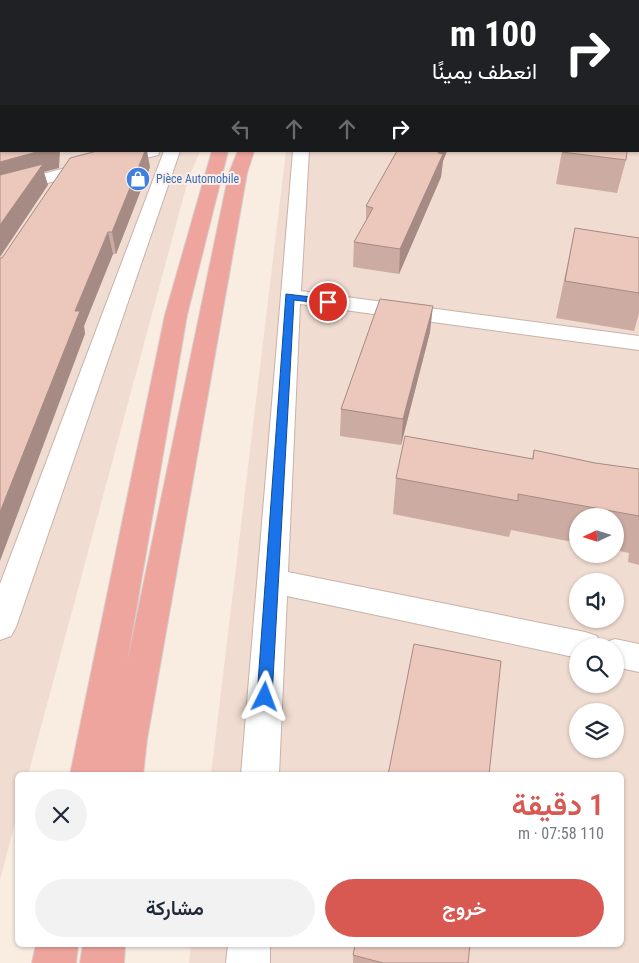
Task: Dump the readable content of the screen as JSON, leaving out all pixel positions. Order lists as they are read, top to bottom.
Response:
{
  "places": {
    "shop": ["Pièce Automobile"]
  },
  "north": "left",
  "page": {
    "turn": ["100 m", "انعطف يمينًا"],
    "heading": ["1 دقيقة", "110 m · 07:58"],
    "buttons": ["خروج", "مشاركة"]
  }
}
